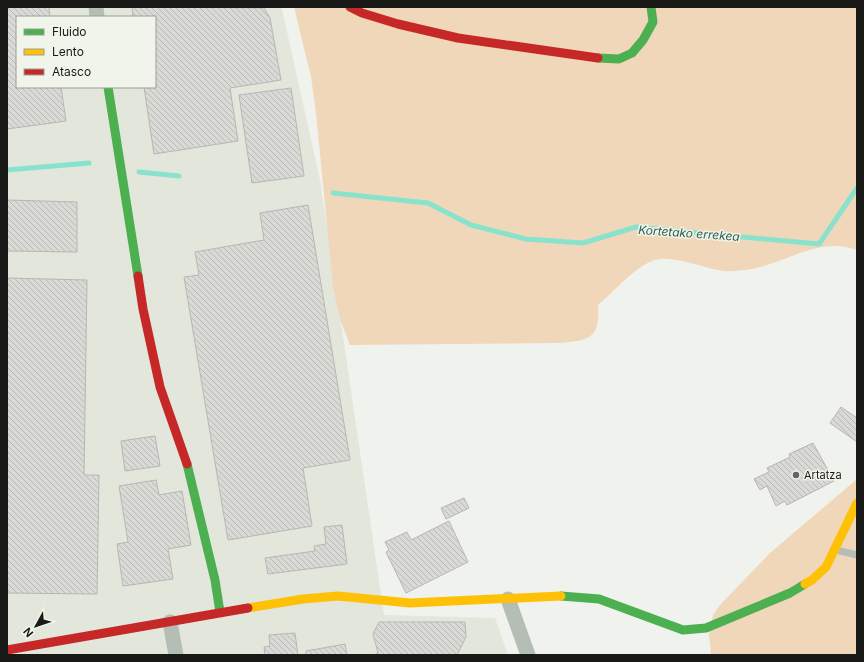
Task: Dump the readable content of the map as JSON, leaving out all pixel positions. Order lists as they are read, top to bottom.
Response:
{
  "water": ["Kortetako errekea"],
  "places": ["Artatza"],
  "legend": ["Fluido", "Lento", "Atasco"],
  "north": "bottom left"
}
